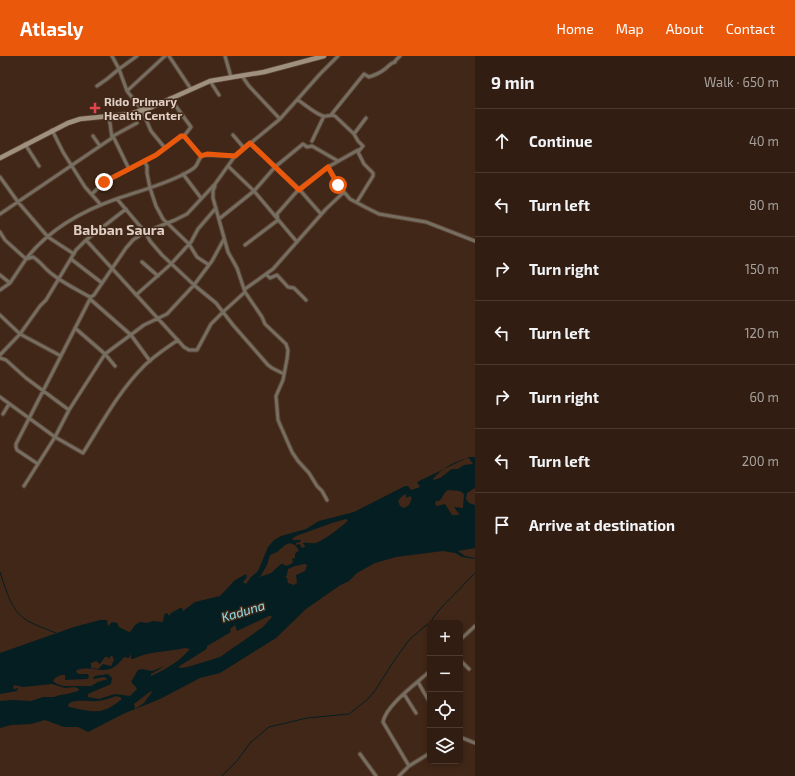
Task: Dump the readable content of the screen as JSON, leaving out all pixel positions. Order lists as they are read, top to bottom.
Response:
{
  "districts": ["Babban Saura"],
  "water": ["Kaduna"],
  "places": {
    "health": ["Rido Primary Health Center"]
  },
  "page": {
    "header": "Atlasly",
    "nav": [
      "Home",
      "Map",
      "About",
      "Contact"
    ],
    "heading": ["9 min", "Walk · 650 m"],
    "list": [
      ["Continue", "40 m"],
      ["Turn left", "80 m"],
      ["Turn right", "150 m"],
      ["Turn left", "120 m"],
      ["Turn right", "60 m"],
      ["Turn left", "200 m"],
      "Arrive at destination"
    ],
    "map_buttons": ["+", "−"]
  }
}
